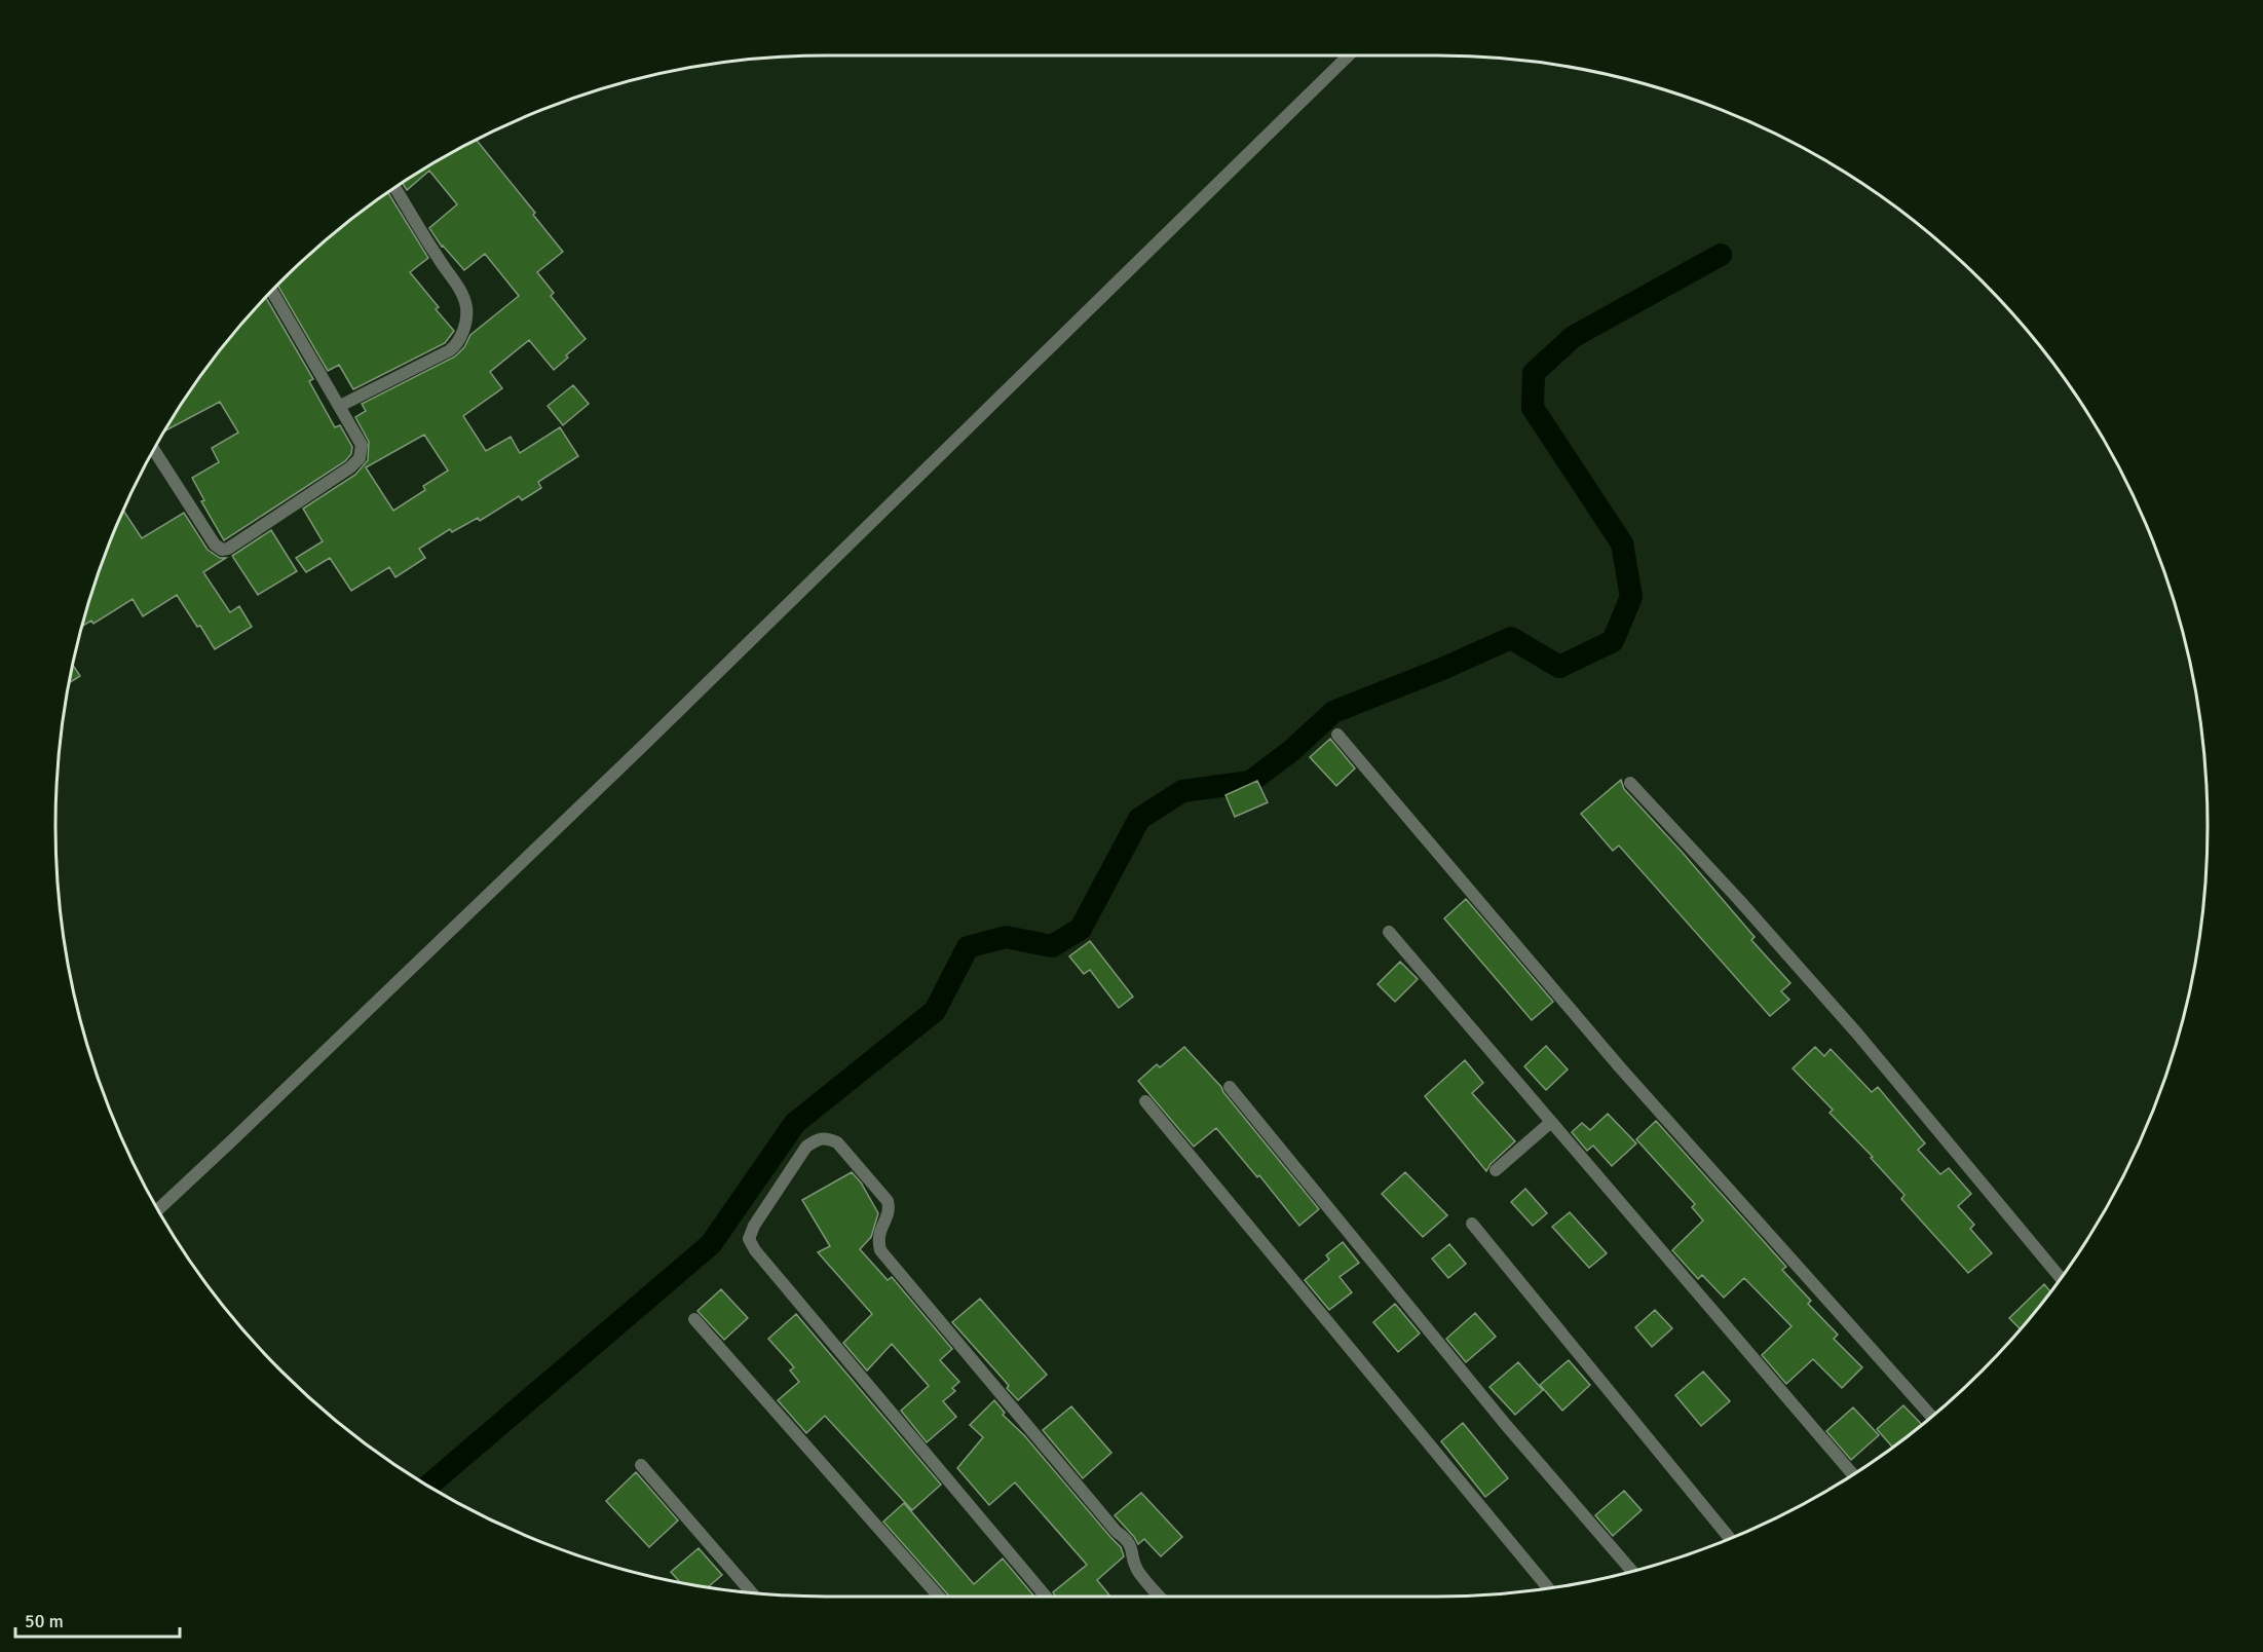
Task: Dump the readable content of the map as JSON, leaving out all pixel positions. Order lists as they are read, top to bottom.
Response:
{
  "scale_bar": "50 m"
}
